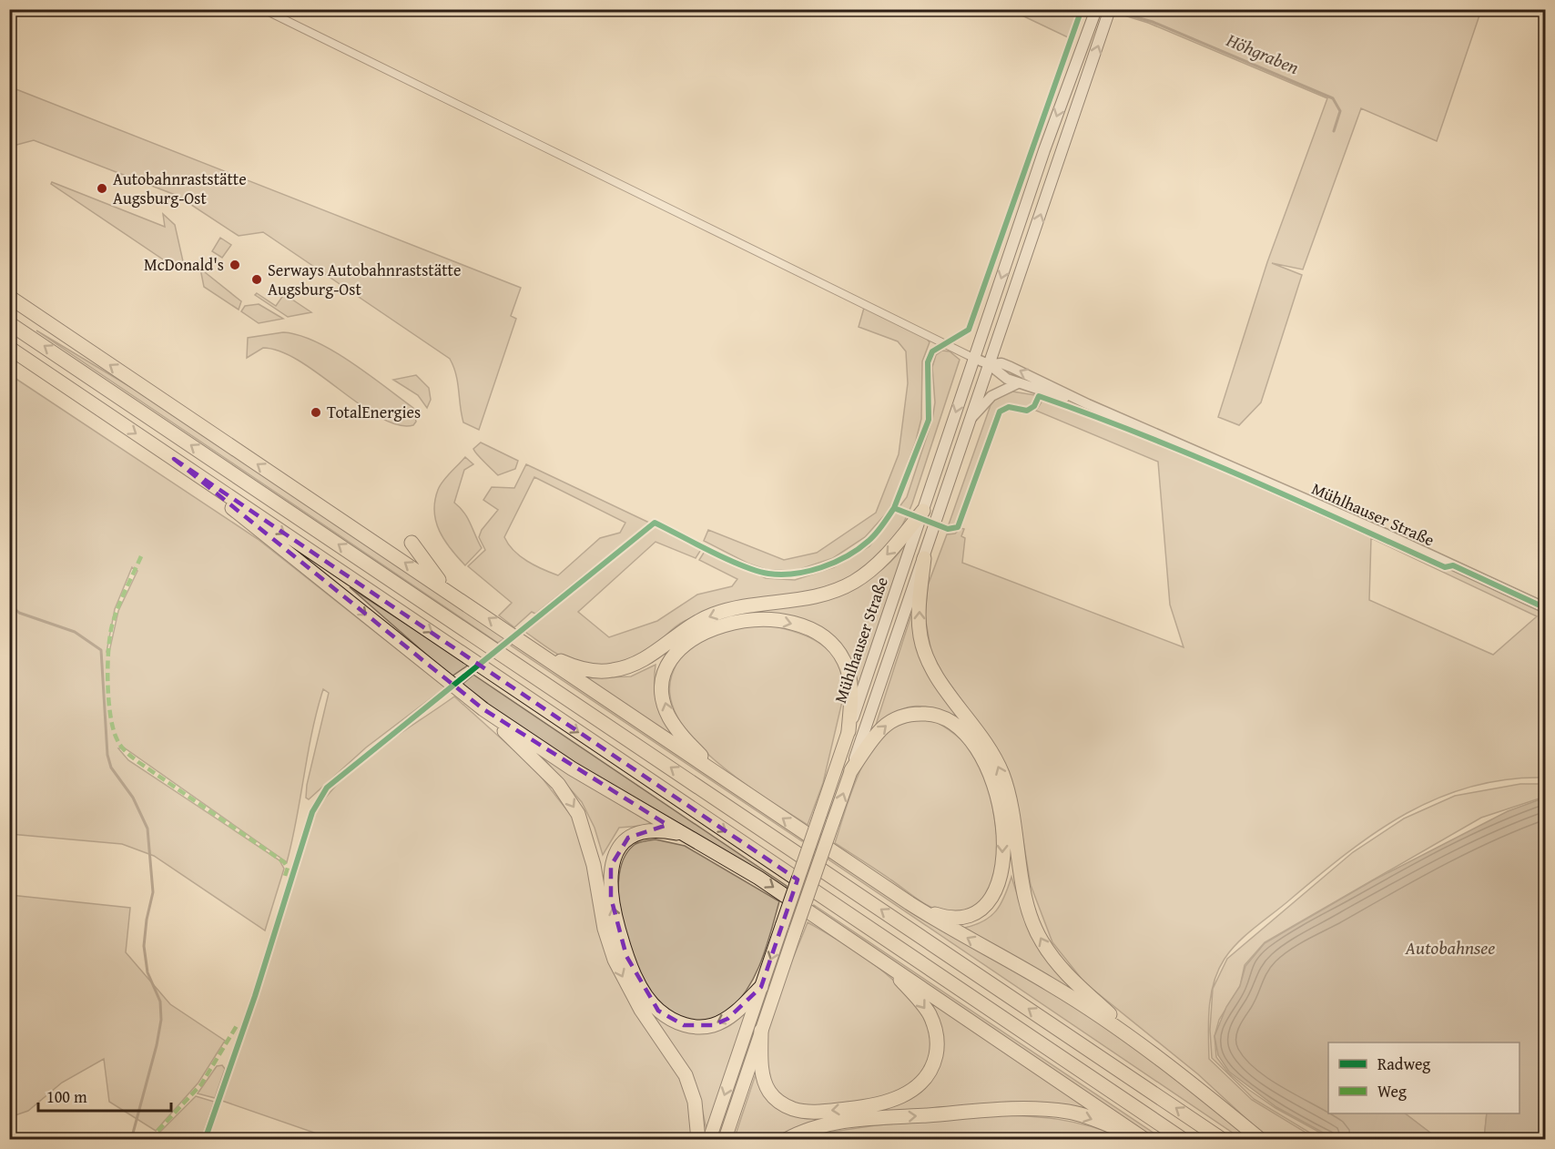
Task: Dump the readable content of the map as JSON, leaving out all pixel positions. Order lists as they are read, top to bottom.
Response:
{
  "streets": {
    "main road": ["Mühlhauser Straße"]
  },
  "water": ["Höhgraben", "Autobahnsee"],
  "places": [
    "Autobahnraststätte Augsburg-Ost",
    "McDonald's",
    "Serways Autobahnraststätte Augsburg-Ost",
    "TotalEnergies"
  ],
  "legend": ["Radweg", "Weg"],
  "scale_bar": "100 m"
}
